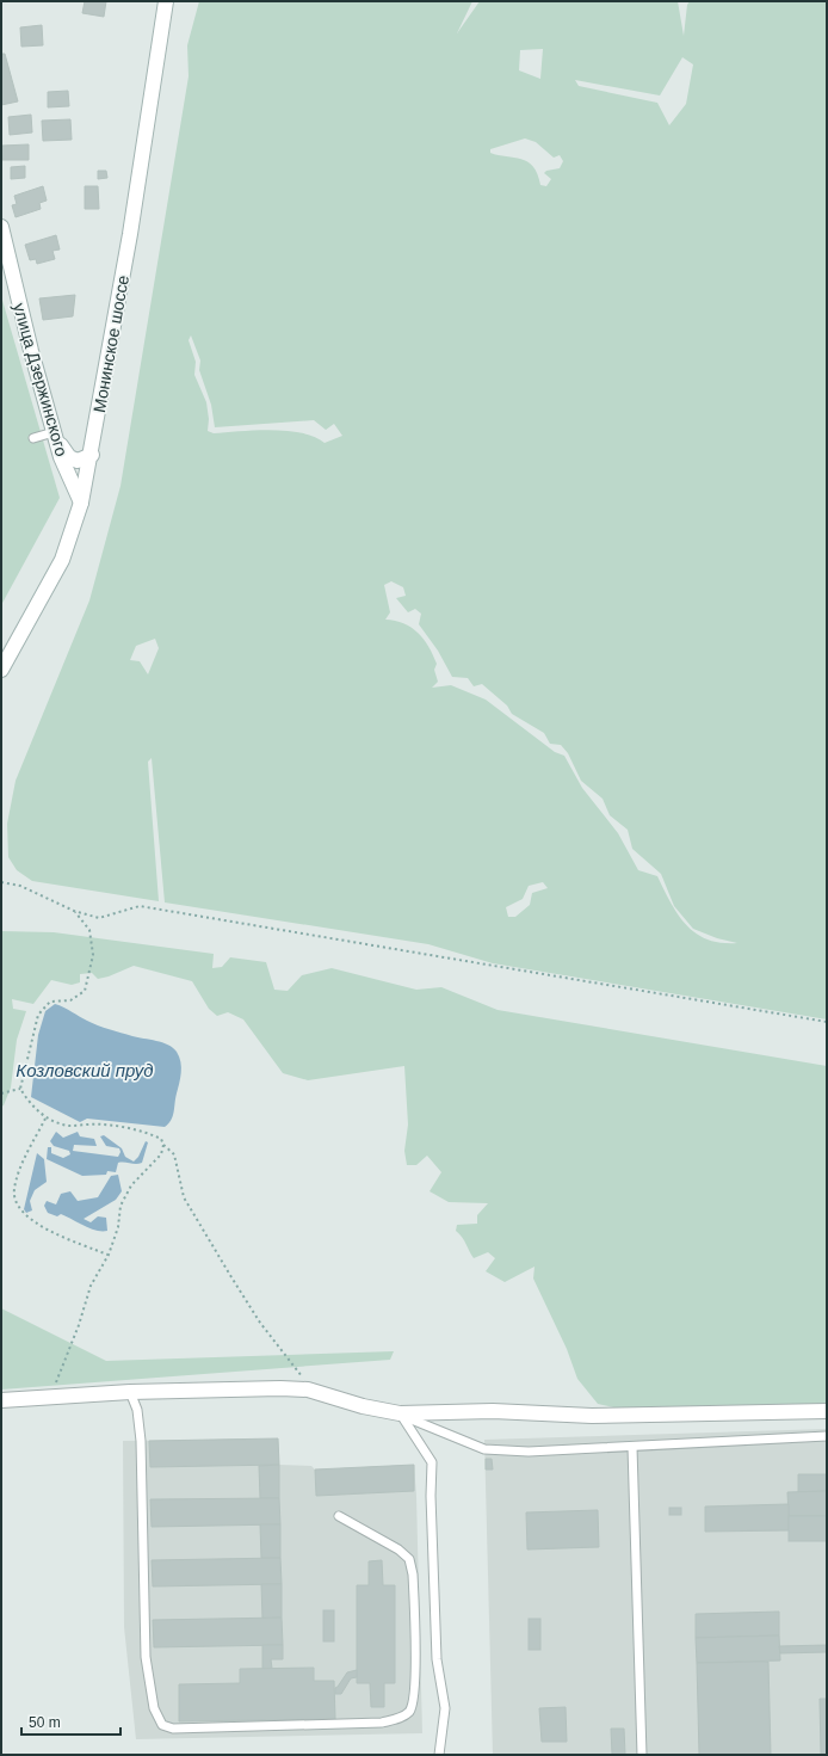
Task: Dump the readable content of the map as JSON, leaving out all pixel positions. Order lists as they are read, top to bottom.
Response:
{
  "streets": {
    "street": ["Монинское шоссе", "улица Дзержинского"]
  },
  "crossings": [
    ["Монинское шоссе", "улица Дзержинского"]
  ],
  "water": ["Козловский пруд"],
  "scale_bar": "50 m"
}
